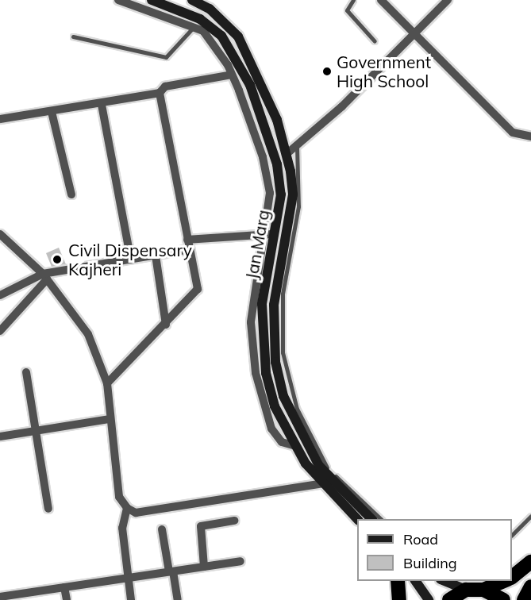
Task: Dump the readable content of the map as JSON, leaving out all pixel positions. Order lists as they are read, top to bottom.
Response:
{
  "streets": {
    "main road": ["Jan Marg"]
  },
  "places": ["Government High School", "Civil Dispensary Kajheri"],
  "legend": ["Road", "Building"]
}
